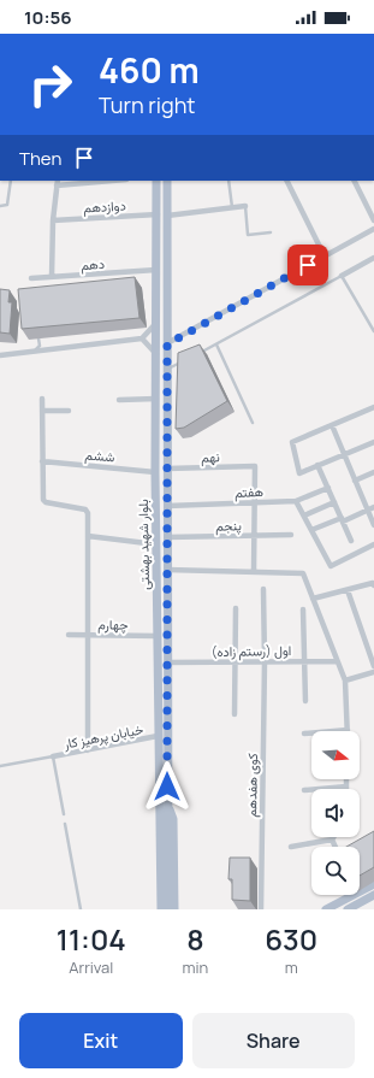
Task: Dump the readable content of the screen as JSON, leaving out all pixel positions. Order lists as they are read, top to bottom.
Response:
{
  "streets": {
    "main road": ["بلوار شهید بهشتی"],
    "street": [
      "دوازدهم",
      "دهم",
      "ششم",
      "نهم",
      "هفتم",
      "پنجم",
      "چهارم",
      "اول (رستم زاده)",
      "خیابان پرهیز کار",
      "کوی هفدهم"
    ]
  },
  "crossings": [
    ["دوازدهم", "بلوار شهید بهشتی"],
    ["دهم", "بلوار شهید بهشتی"],
    ["ششم", "بلوار شهید بهشتی"],
    ["نهم", "هفتم"],
    ["نهم", "بلوار شهید بهشتی"],
    ["هفتم", "بلوار شهید بهشتی"],
    ["پنجم", "بلوار شهید بهشتی"],
    ["بلوار شهید بهشتی", "چهارم"],
    ["بلوار شهید بهشتی", "اول (رستم زاده)"],
    ["بلوار شهید بهشتی", "خیابان پرهیز کار"],
    ["اول (رستم زاده)", "کوی هفدهم"]
  ],
  "north": "right",
  "page": {
    "status": "10:56",
    "turn": ["460 m", "Turn right"],
    "then": "Then",
    "eta": [
      "11:04",
      "Arrival",
      "8",
      "min",
      "630",
      "m"
    ],
    "buttons": ["Exit", "Share"]
  }
}
